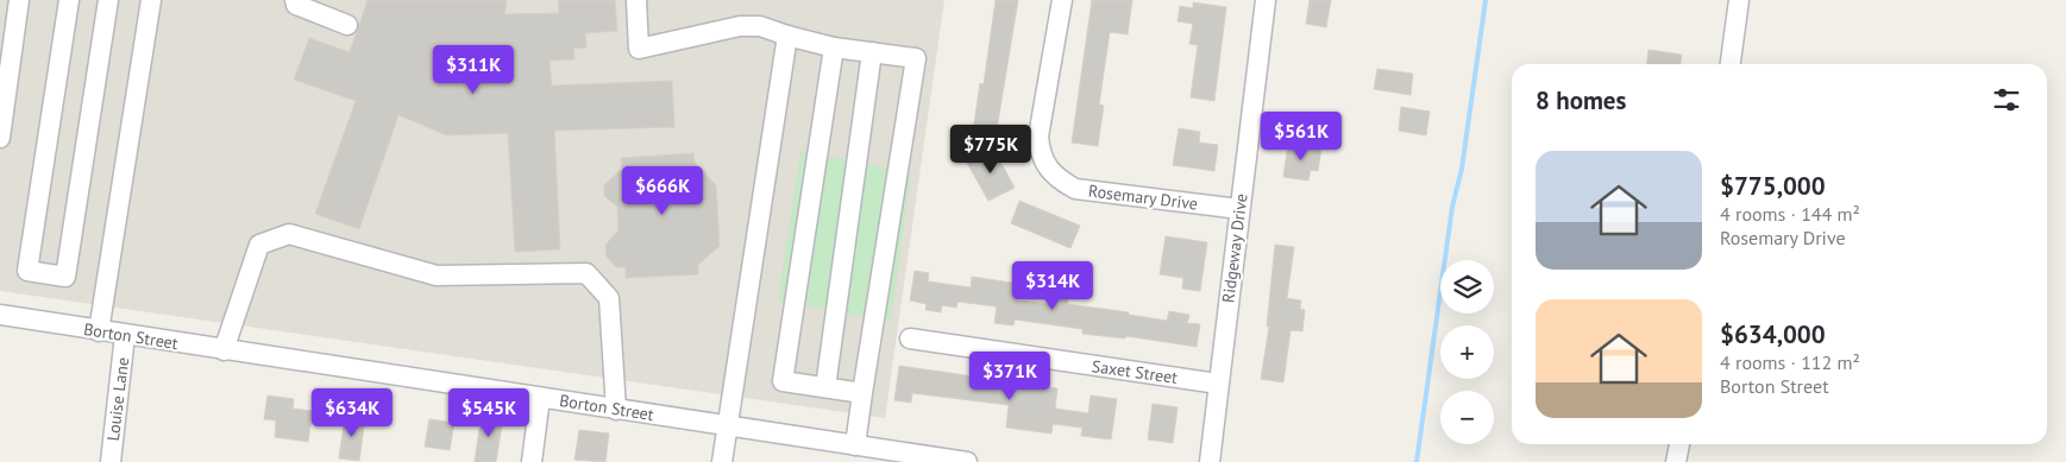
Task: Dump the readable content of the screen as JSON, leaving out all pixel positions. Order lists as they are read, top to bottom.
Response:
{
  "streets": {
    "street": [
      "Rosemary Drive",
      "Ridgeway Drive",
      "Borton Street",
      "Saxet Street",
      "Louise Lane"
    ]
  },
  "crossings": [
    ["Rosemary Drive", "Ridgeway Drive"],
    ["Ridgeway Drive", "Saxet Street"],
    ["Borton Street", "Louise Lane"]
  ],
  "page": {
    "price": [
      "$311K",
      "$561K",
      "$775K",
      "$666K",
      "$314K",
      "$371K",
      "$634K",
      "$545K"
    ],
    "heading": "8 homes",
    "list": [
      {
        "name": "$775,000",
        "note": "4 rooms · 144 m² · Rosemary Drive"
      },
      {
        "name": "$634,000",
        "note": "4 rooms · 112 m² · Borton Street"
      }
    ],
    "map_buttons": ["+", "−"]
  }
}
